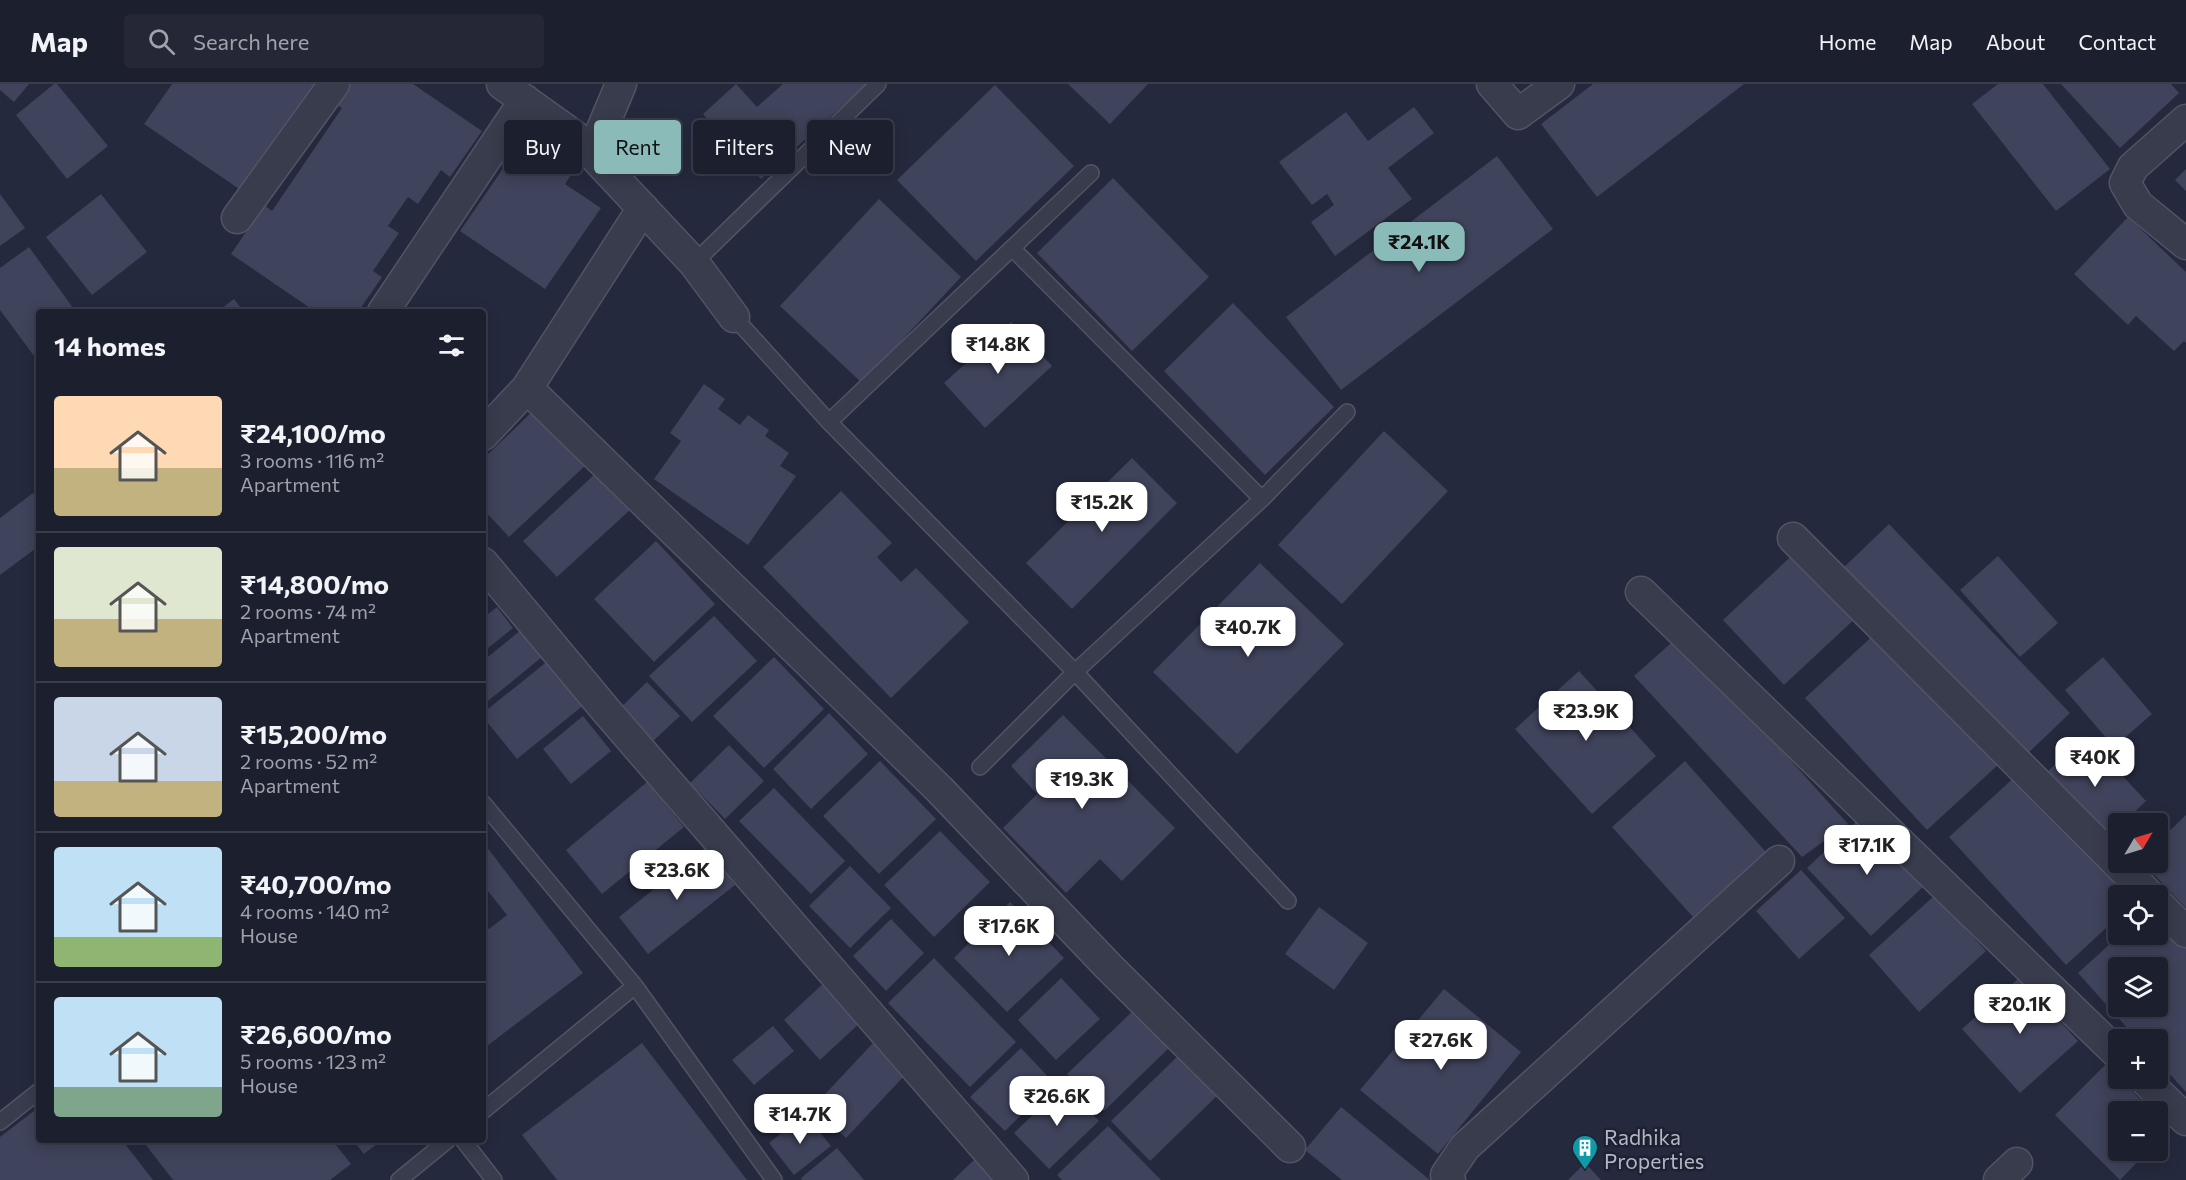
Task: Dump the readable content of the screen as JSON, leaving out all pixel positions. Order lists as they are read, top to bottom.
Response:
{
  "places": {
    "building": ["Radhika Properties"]
  },
  "north": "top right",
  "page": {
    "header": "Map",
    "search": "Search here",
    "nav": [
      "Home",
      "Map",
      "About",
      "Contact"
    ],
    "chip": [
      "Buy",
      "Rent",
      "Filters",
      "New"
    ],
    "price": [
      "₹24.1K",
      "₹14.8K",
      "₹15.2K",
      "₹40.7K",
      "₹23.9K",
      "₹40K",
      "₹19.3K",
      "₹17.1K",
      "₹23.6K",
      "₹17.6K",
      "₹20.1K",
      "₹27.6K",
      "₹26.6K",
      "₹14.7K"
    ],
    "heading": "14 homes",
    "list": [
      {
        "name": "₹24,100/mo",
        "note": "3 rooms · 116 m² · Apartment"
      },
      {
        "name": "₹14,800/mo",
        "note": "2 rooms · 74 m² · Apartment"
      },
      {
        "name": "₹15,200/mo",
        "note": "2 rooms · 52 m² · Apartment"
      },
      {
        "name": "₹40,700/mo",
        "note": "4 rooms · 140 m² · House"
      },
      {
        "name": "₹26,600/mo",
        "note": "5 rooms · 123 m² · House"
      }
    ],
    "map_buttons": ["+", "−"]
  }
}
